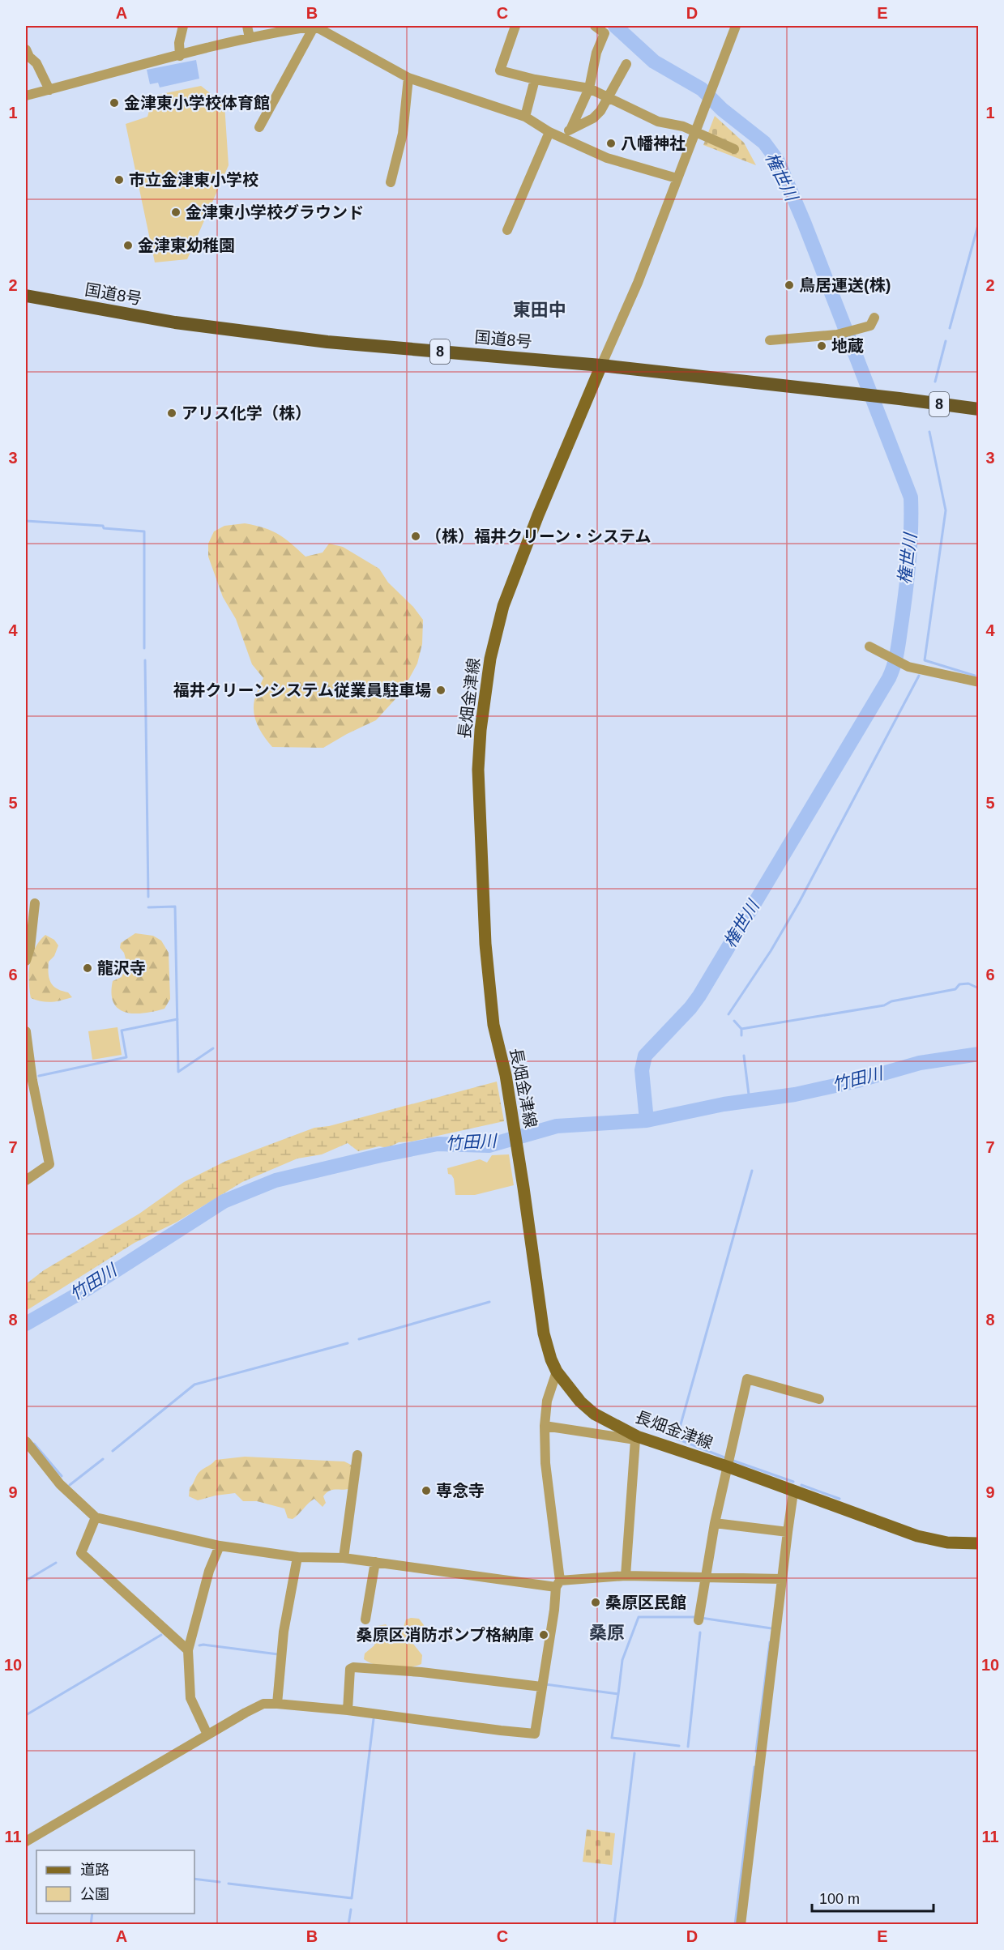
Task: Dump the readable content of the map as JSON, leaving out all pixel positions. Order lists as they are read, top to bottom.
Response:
{
  "streets": {
    "highway": ["国道8号", "8"],
    "main road": ["長畑金津線"]
  },
  "crossings": [
    ["国道8号", "長畑金津線"]
  ],
  "districts": ["東田中", "桑原"],
  "water": ["権世川", "竹田川"],
  "places": [
    "金津東小学校体育館",
    "八幡神社",
    "市立金津東小学校",
    "金津東小学校グラウンド",
    "金津東幼稚園",
    "鳥居運送(株)",
    "地蔵",
    "アリス化学（株）",
    "（株）福井クリーン・システム",
    "福井クリーンシステム従業員駐車場",
    "龍沢寺",
    "専念寺",
    "桑原区民館",
    "桑原区消防ポンプ格納庫"
  ],
  "legend": ["道路", "公園"],
  "scale_bar": "100 m",
  "grid": {
    "columns": [
      "A",
      "B",
      "C",
      "D",
      "E"
    ],
    "rows": [
      "1",
      "2",
      "3",
      "4",
      "5",
      "6",
      "7",
      "8",
      "9",
      "10",
      "11"
    ]
  }
}
